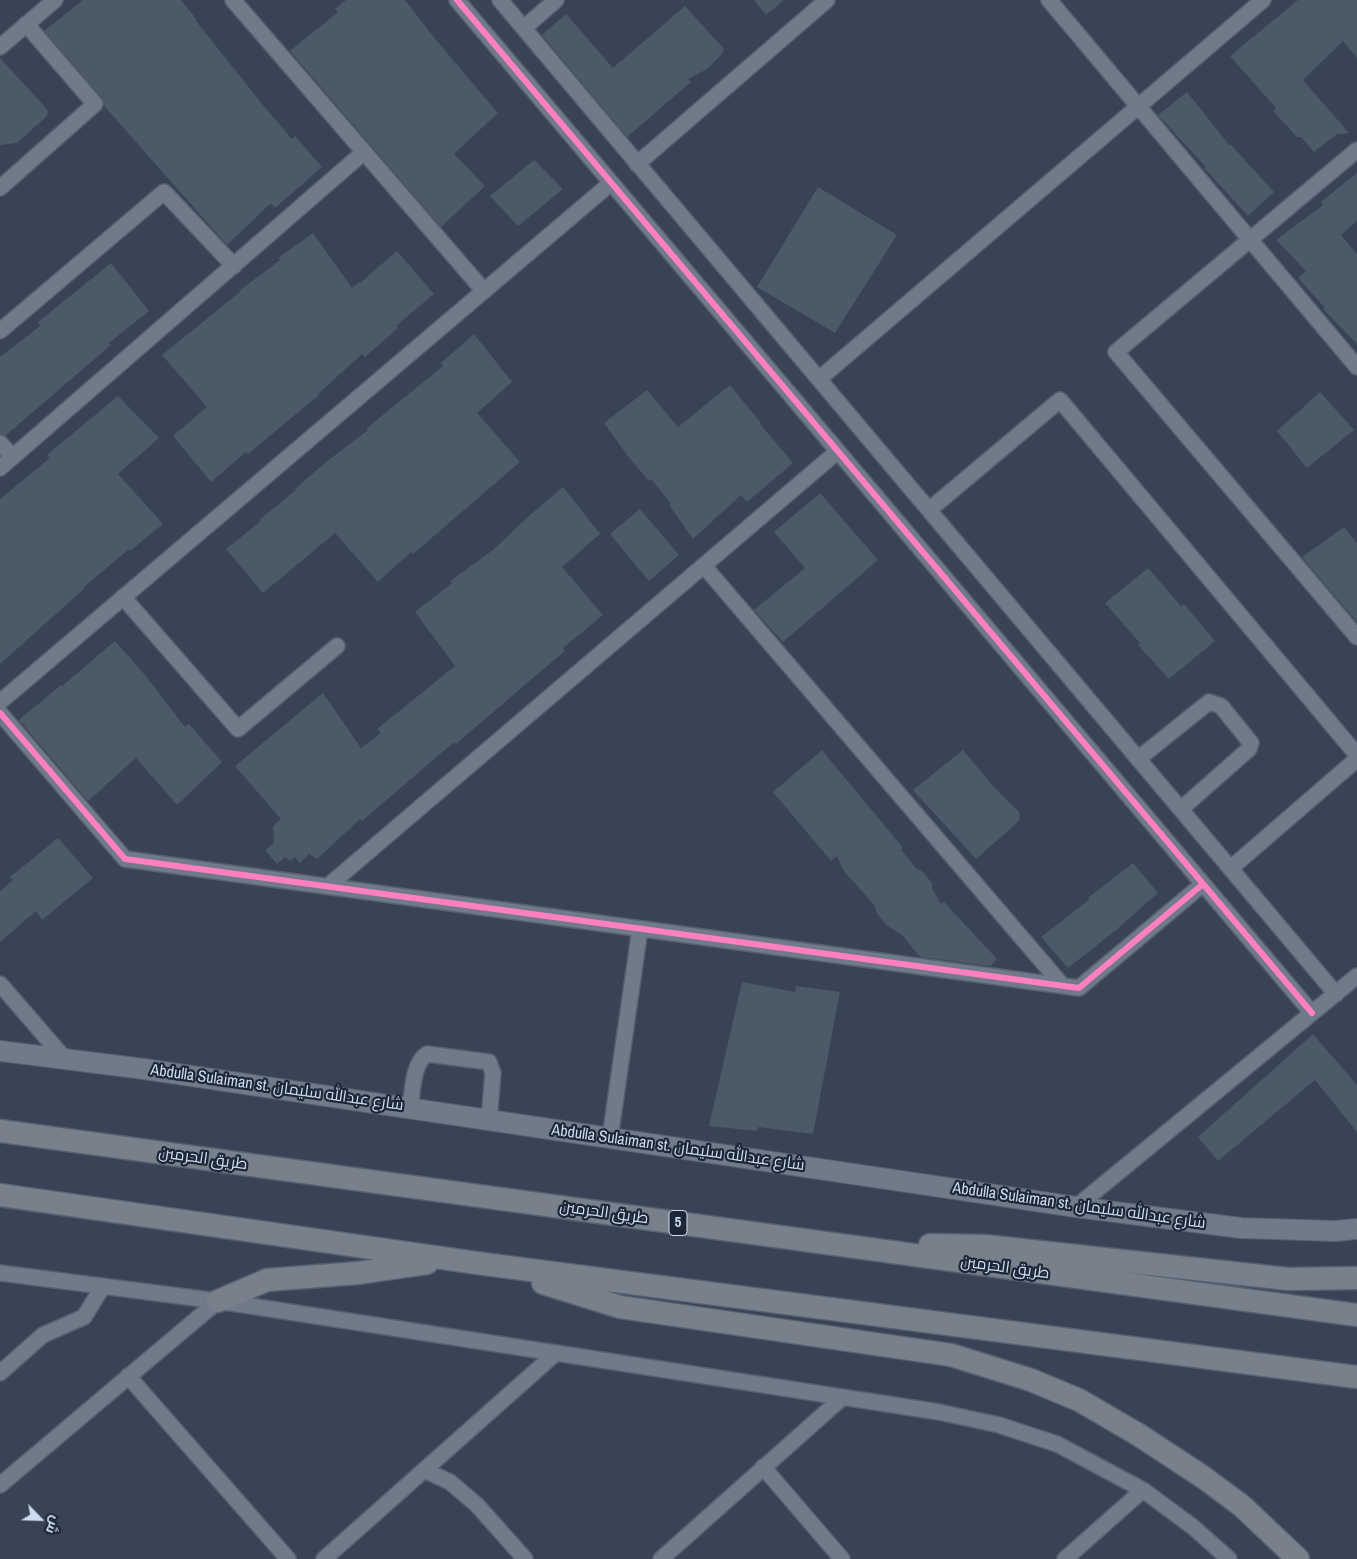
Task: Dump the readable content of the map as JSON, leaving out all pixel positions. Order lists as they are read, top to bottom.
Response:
{
  "streets": {
    "highway": ["طريق الحرمين", "5"],
    "main road": ["Abdulla Sulaiman st. شارع عبدالله سليمان"]
  },
  "north": "bottom right"
}
